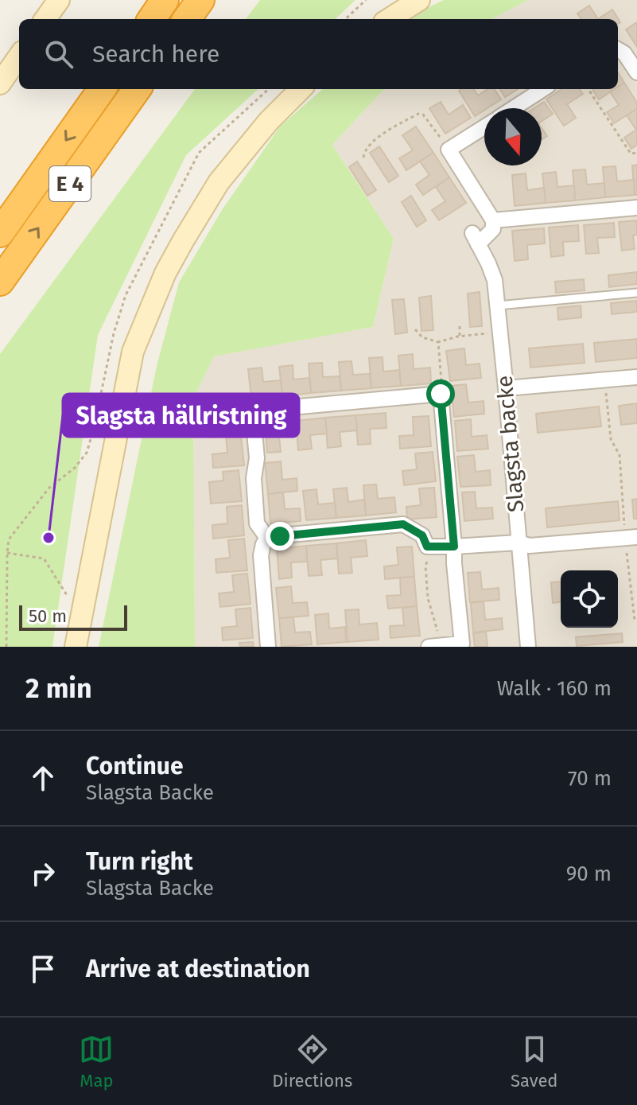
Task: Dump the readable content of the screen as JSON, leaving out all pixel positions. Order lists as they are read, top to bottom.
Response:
{
  "streets": {
    "highway": ["E 4"],
    "street": ["Slagsta backe"]
  },
  "places": ["Slagsta hällristning"],
  "scale_bar": "50 m",
  "north": "bottom",
  "page": {
    "search": "Search here",
    "scale": "50 m",
    "heading": ["2 min", "Walk · 160 m"],
    "list": [
      ["Continue", "Slagsta Backe", "70 m"],
      ["Turn right", "Slagsta Backe", "90 m"],
      "Arrive at destination"
    ],
    "nav": ["Map", "Directions", "Saved"]
  }
}
